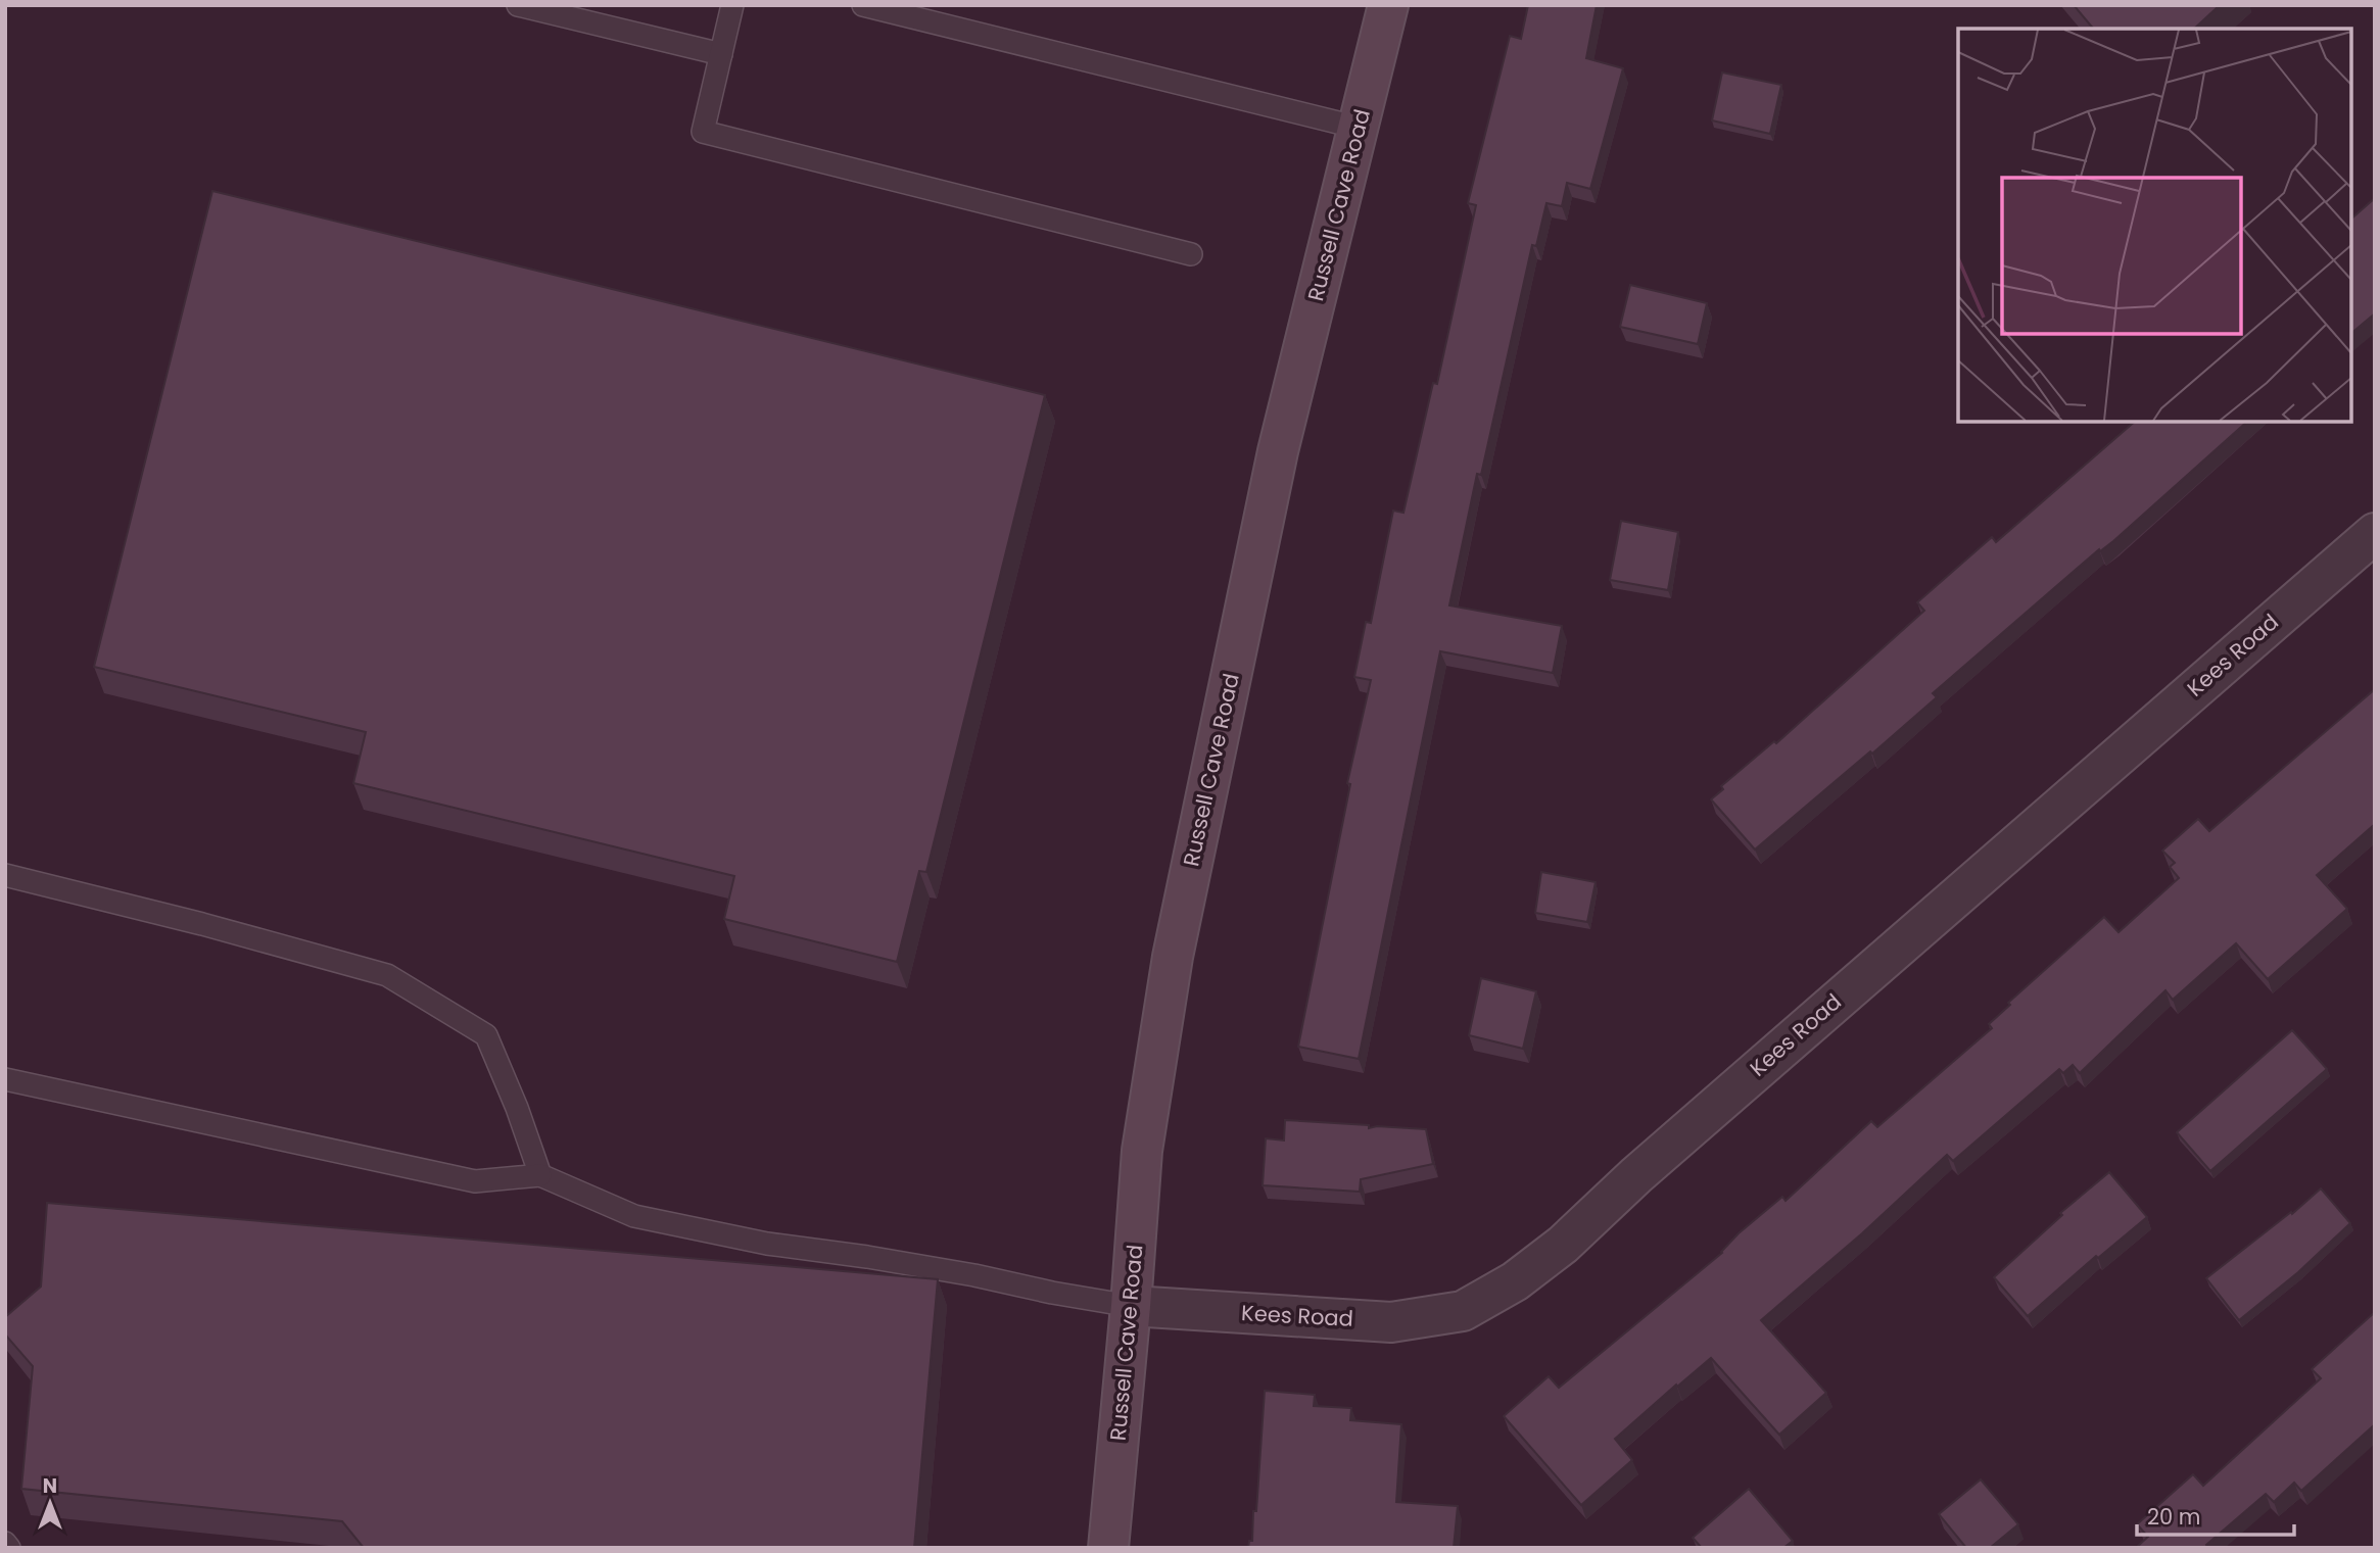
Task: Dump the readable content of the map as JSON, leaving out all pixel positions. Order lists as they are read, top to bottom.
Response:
{
  "streets": {
    "street": ["Russell Cave Road", "Kees Road"]
  },
  "crossings": [
    ["Russell Cave Road", "Kees Road"]
  ],
  "scale_bar": "20 m",
  "north": "top"
}
